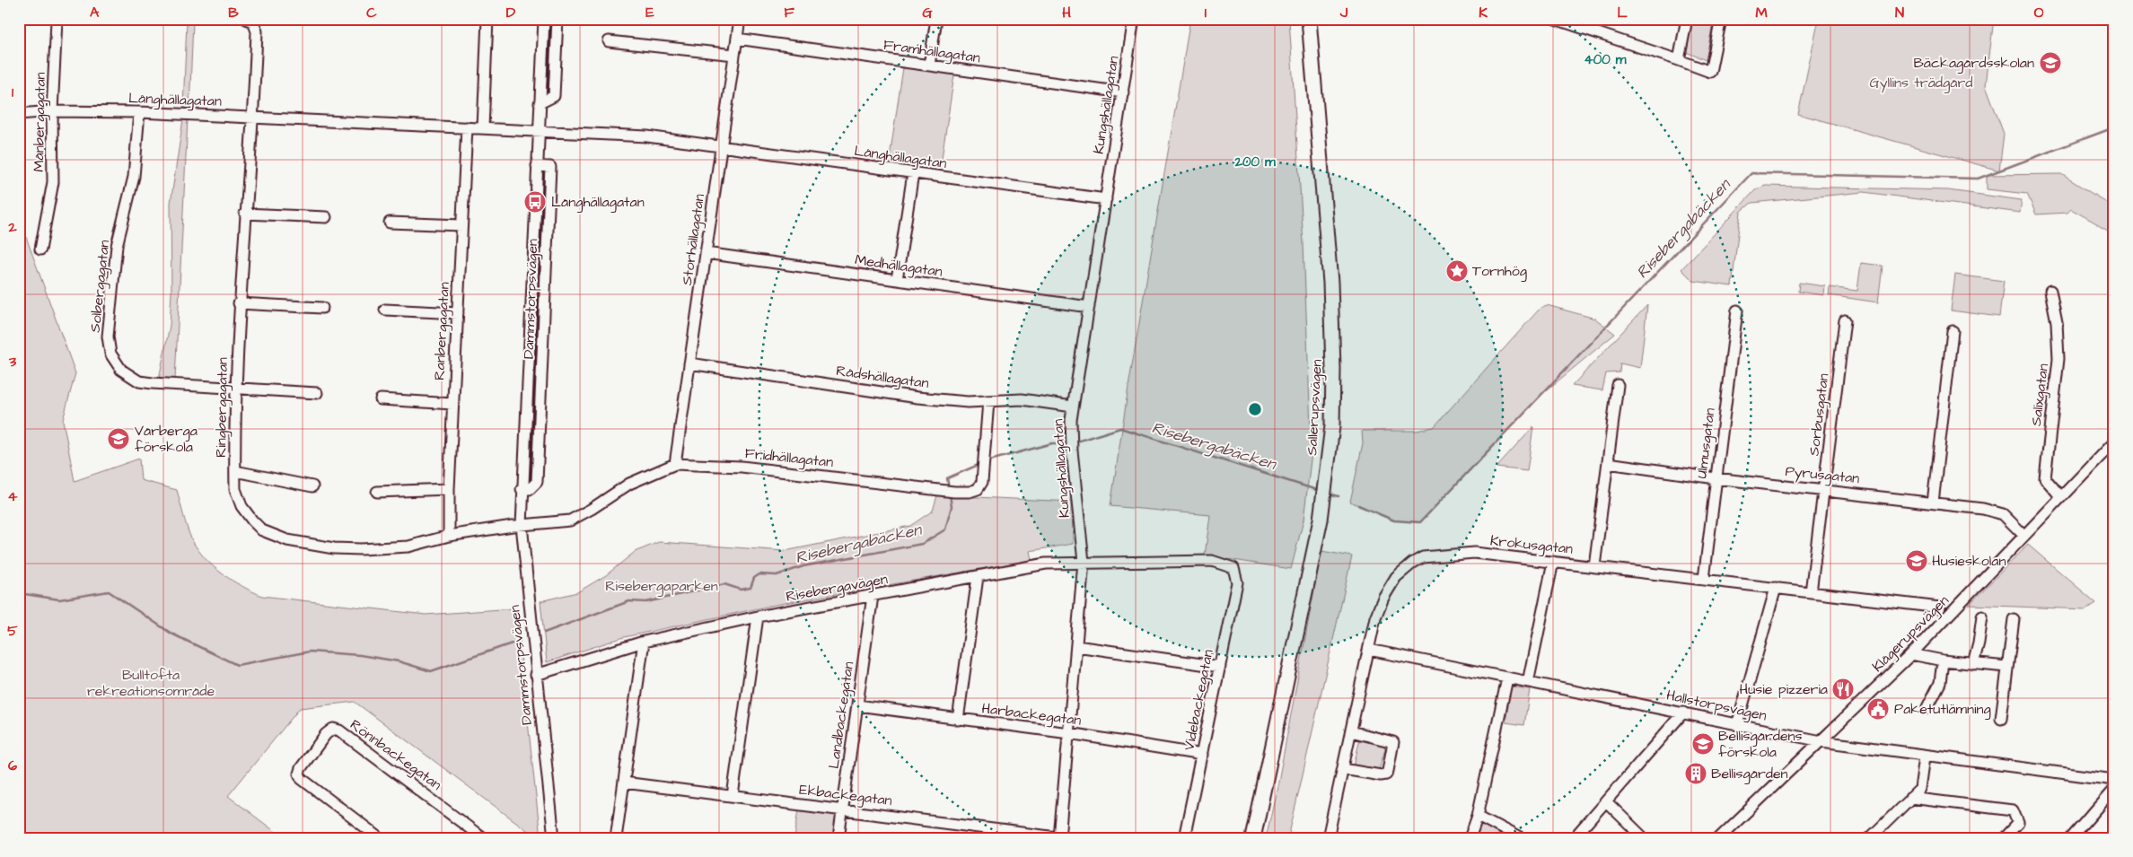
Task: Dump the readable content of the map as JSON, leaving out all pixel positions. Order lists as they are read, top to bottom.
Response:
{
  "streets": {
    "main road": ["Sallerupsvägen"],
    "street": [
      "Framhällagatan",
      "Långhällagatan",
      "Kungshällagatan",
      "Månbergagatan",
      "Storhällagatan",
      "Medhällagatan",
      "Solbergagatan",
      "Dammstorpsvägen",
      "Ranbergagatan",
      "Rådshällagatan",
      "Salixgatan",
      "Ringbergagatan",
      "Sorbusgatan",
      "Ulmusgatan",
      "Fridhällagatan",
      "Pyrusgatan",
      "Krokusgatan",
      "Risebergavägen",
      "Klågerupsvägen",
      "Videbackegatan",
      "Hallstorpsvägen",
      "Harbackegatan",
      "Landbackegatan",
      "Rönnbackegatan",
      "Ekbackegatan"
    ]
  },
  "crossings": [
    ["Framhällagatan", "Kungshällagatan"],
    ["Framhällagatan", "Storhällagatan"],
    ["Långhällagatan", "Kungshällagatan"],
    ["Långhällagatan", "Månbergagatan"],
    ["Långhällagatan", "Storhällagatan"],
    ["Långhällagatan", "Solbergagatan"],
    ["Långhällagatan", "Dammstorpsvägen"],
    ["Långhällagatan", "Ranbergagatan"],
    ["Långhällagatan", "Ringbergagatan"],
    ["Kungshällagatan", "Medhällagatan"],
    ["Kungshällagatan", "Rådshällagatan"],
    ["Kungshällagatan", "Risebergavägen"],
    ["Kungshällagatan", "Harbackegatan"],
    ["Kungshällagatan", "Ekbackegatan"],
    ["Storhällagatan", "Medhällagatan"],
    ["Storhällagatan", "Rådshällagatan"],
    ["Storhällagatan", "Fridhällagatan"],
    ["Solbergagatan", "Ringbergagatan"],
    ["Dammstorpsvägen", "Ringbergagatan"],
    ["Dammstorpsvägen", "Fridhällagatan"],
    ["Dammstorpsvägen", "Risebergavägen"],
    ["Ranbergagatan", "Ringbergagatan"],
    ["Rådshällagatan", "Fridhällagatan"],
    ["Salixgatan", "Klågerupsvägen"],
    ["Ringbergagatan", "Fridhällagatan"],
    ["Sorbusgatan", "Pyrusgatan"],
    ["Sorbusgatan", "Krokusgatan"],
    ["Ulmusgatan", "Pyrusgatan"],
    ["Ulmusgatan", "Krokusgatan"],
    ["Pyrusgatan", "Klågerupsvägen"],
    ["Krokusgatan", "Hallstorpsvägen"],
    ["Risebergavägen", "Videbackegatan"],
    ["Risebergavägen", "Landbackegatan"],
    ["Klågerupsvägen", "Hallstorpsvägen"],
    ["Videbackegatan", "Harbackegatan"],
    ["Harbackegatan", "Landbackegatan"],
    ["Landbackegatan", "Ekbackegatan"]
  ],
  "water": ["Risebergabäcken"],
  "parks": ["Gyllins trädgård", "Risebergaparken", "Bulltofta rekreationsområde"],
  "places": {
    "school or university": [
      "Bäckagårdsskolan",
      "Vårberga förskola",
      "Husieskolan",
      "Bellisgårdens förskola"
    ],
    "bus stop": ["Långhällagatan"],
    "place": ["Tornhög"],
    "restaurant": ["Husie pizzeria"],
    "public building": ["Paketutlämning"],
    "building": ["Bellisgården"]
  },
  "grid": {
    "columns": [
      "A",
      "B",
      "C",
      "D",
      "E",
      "F",
      "G",
      "H",
      "I",
      "J",
      "K",
      "L",
      "M",
      "N",
      "O"
    ],
    "rows": [
      "1",
      "2",
      "3",
      "4",
      "5",
      "6"
    ]
  },
  "rings": ["400 m", "200 m"]
}
